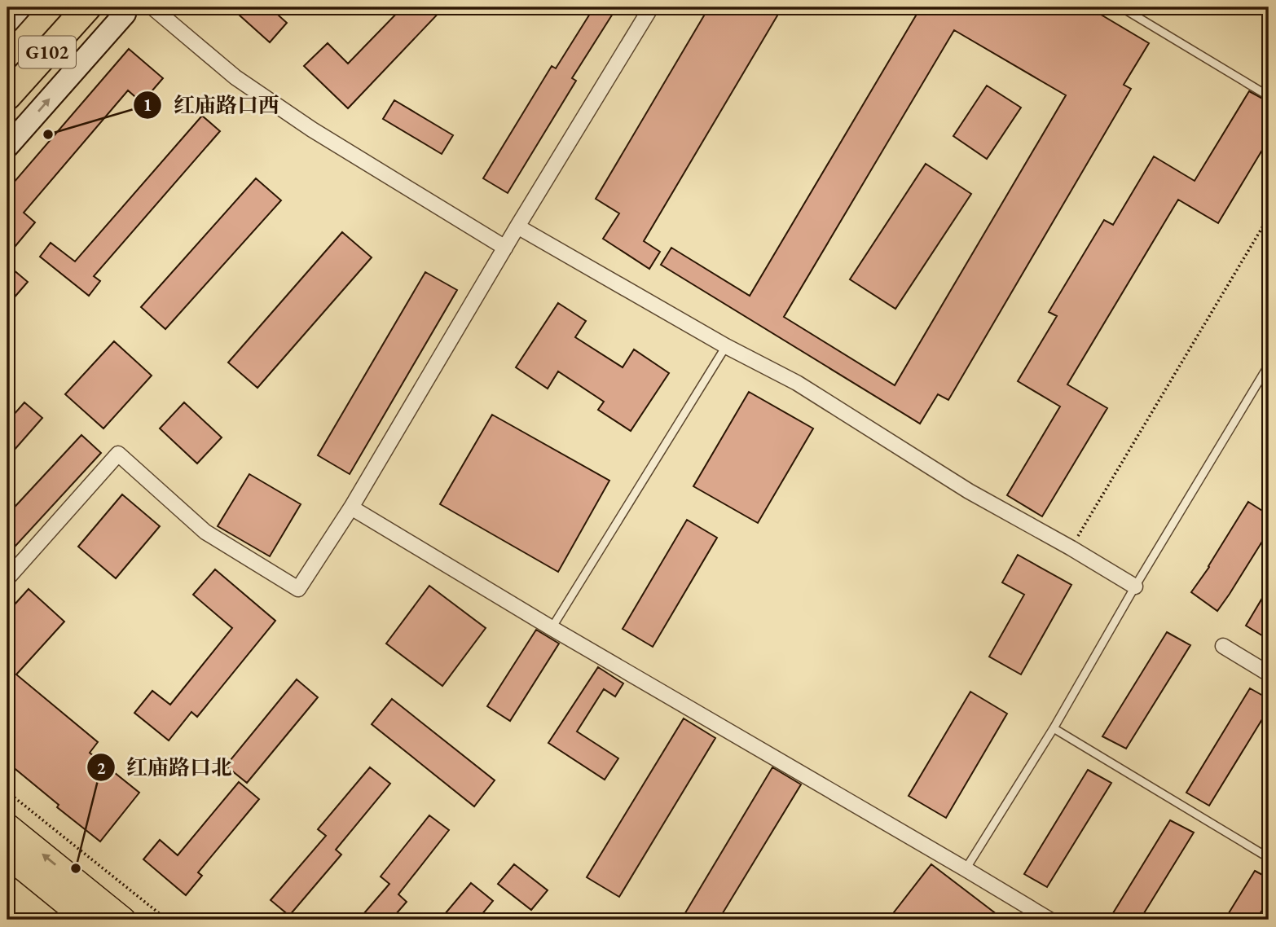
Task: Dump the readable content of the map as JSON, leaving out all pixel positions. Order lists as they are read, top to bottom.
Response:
{
  "streets": {
    "highway": ["G102"]
  },
  "places": ["红庙路口西", "红庙路口北"]
}
